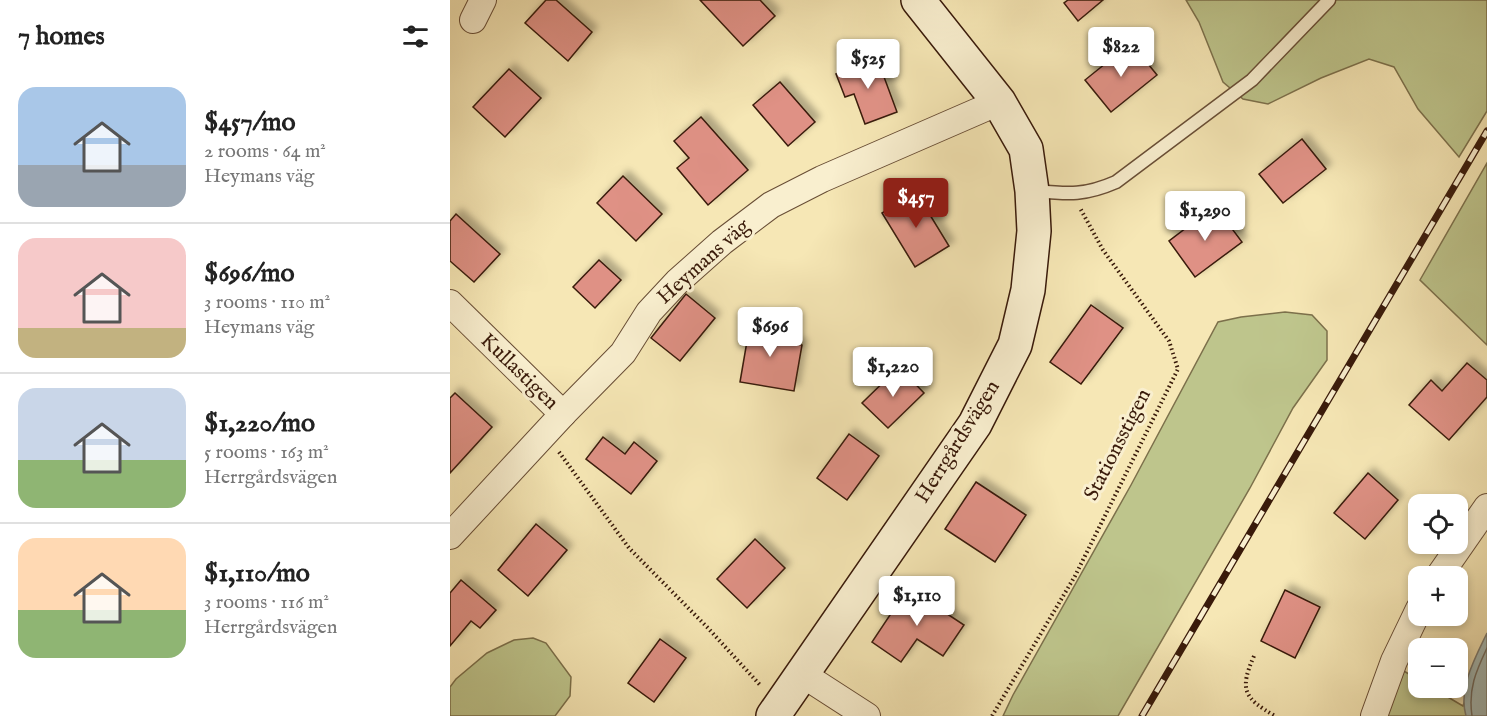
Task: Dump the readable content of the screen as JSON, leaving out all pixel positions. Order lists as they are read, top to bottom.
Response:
{
  "streets": {
    "street": ["Heymans väg", "Kullastigen", "Herrgårdsvägen"],
    "path": ["Stationsstigen"]
  },
  "crossings": [
    ["Heymans väg", "Kullastigen"],
    ["Heymans väg", "Herrgårdsvägen"]
  ],
  "page": {
    "heading": "7 homes",
    "price": [
      "$822",
      "$525",
      "$457",
      "$1,290",
      "$696",
      "$1,220",
      "$1,110"
    ],
    "list": [
      {
        "name": "$457/mo",
        "note": "2 rooms · 64 m² · Heymans väg"
      },
      {
        "name": "$696/mo",
        "note": "3 rooms · 110 m² · Heymans väg"
      },
      {
        "name": "$1,220/mo",
        "note": "5 rooms · 163 m² · Herrgårdsvägen"
      },
      {
        "name": "$1,110/mo",
        "note": "3 rooms · 116 m² · Herrgårdsvägen"
      }
    ],
    "map_buttons": ["+", "−"]
  }
}
